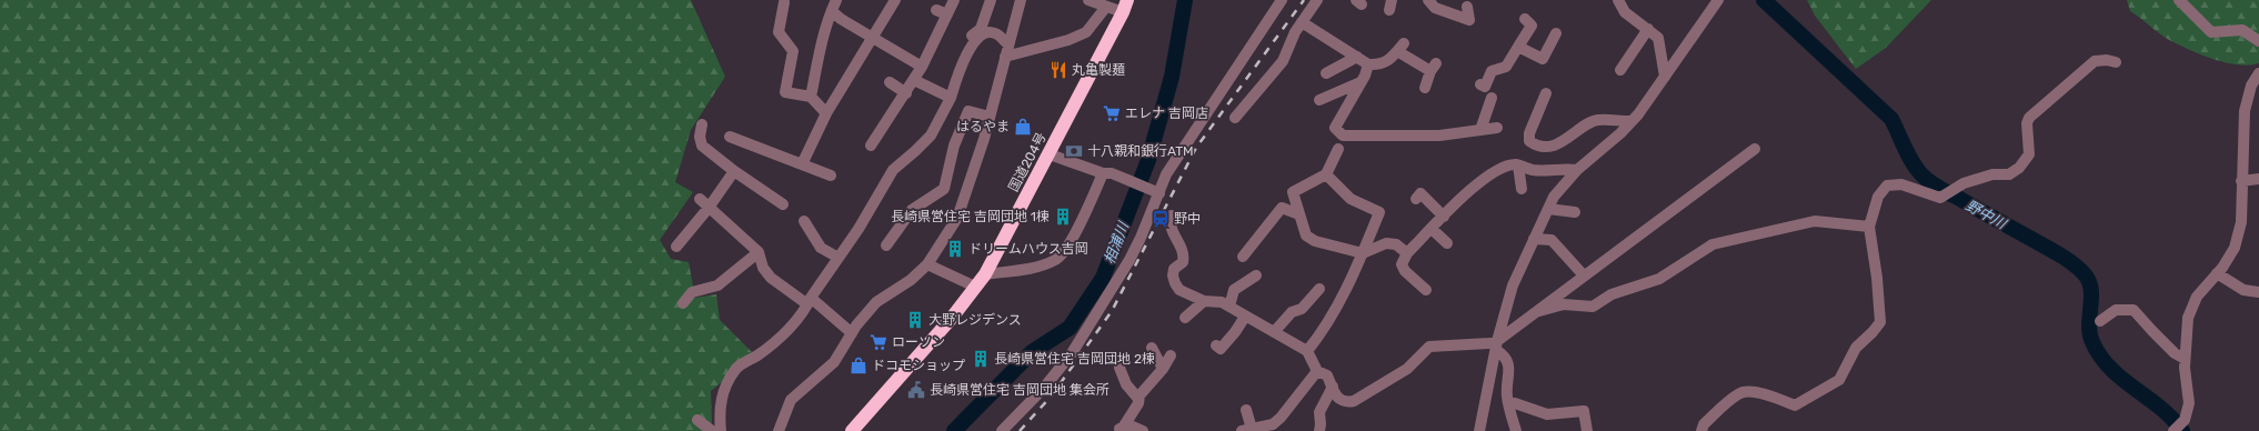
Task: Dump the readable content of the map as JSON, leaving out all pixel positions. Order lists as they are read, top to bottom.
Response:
{
  "streets": {
    "highway": ["国道204号"]
  },
  "water": ["野中川", "相浦川"],
  "places": {
    "restaurant": ["丸亀製麺"],
    "supermarket": ["エレナ 吉岡店", "ローソン"],
    "shop": ["はるやま", "ドコモショップ"],
    "bank": ["十八親和銀行ATM"],
    "building": [
      "長崎県営住宅 吉岡団地 1棟",
      "ドリームハウス吉岡",
      "大野レジデンス",
      "長崎県営住宅 吉岡団地 2棟"
    ],
    "station": ["野中"],
    "public building": ["長崎県営住宅 吉岡団地 集会所"]
  }
}
